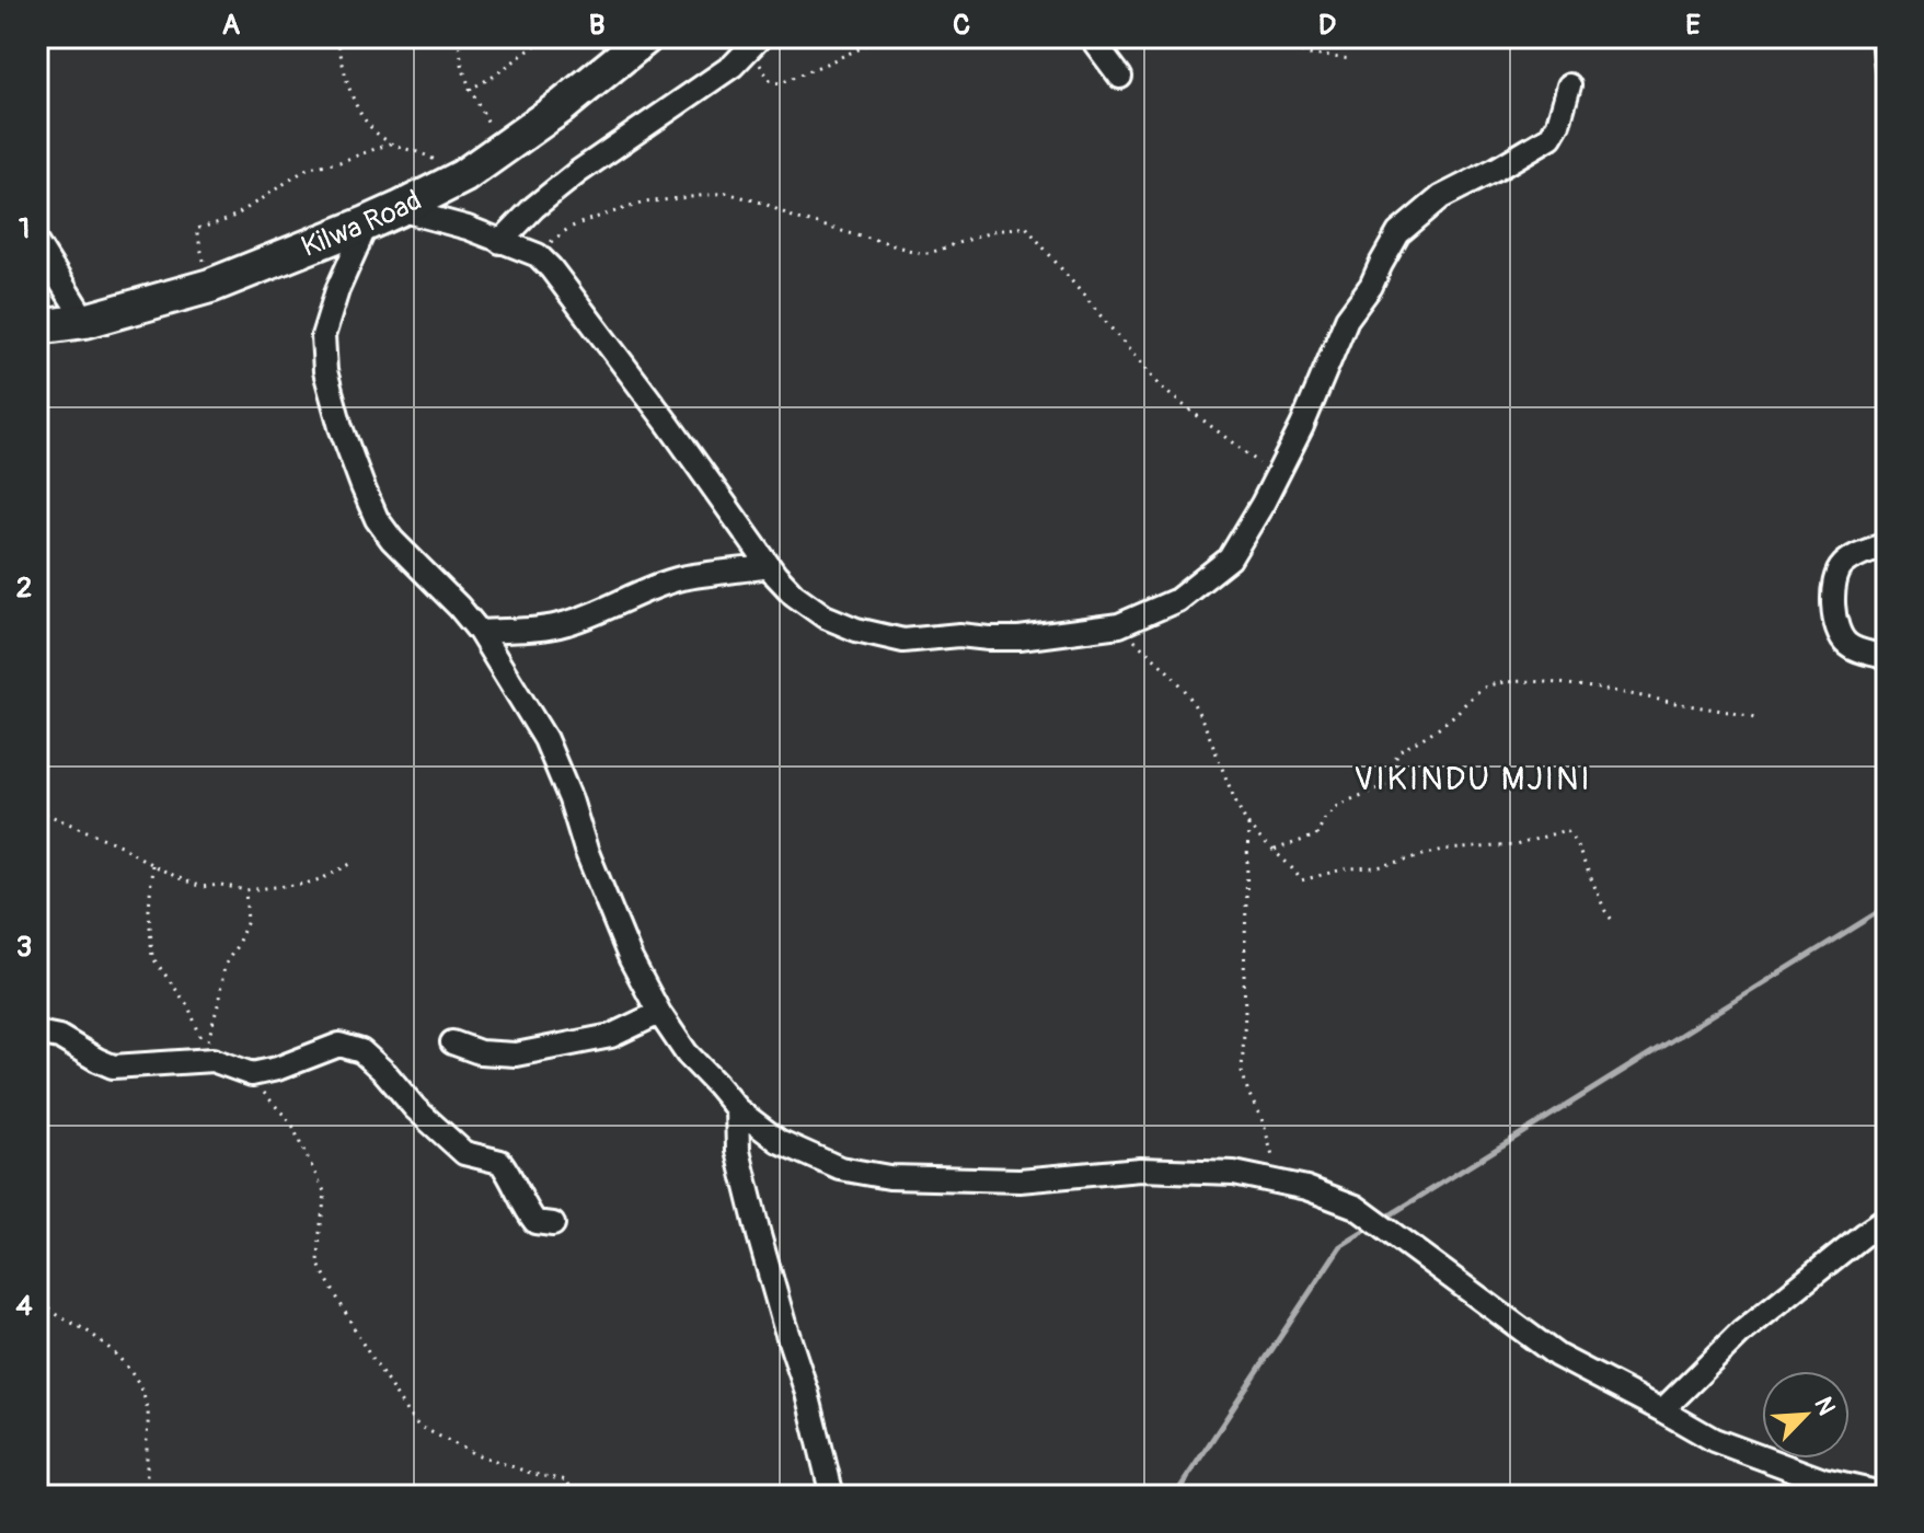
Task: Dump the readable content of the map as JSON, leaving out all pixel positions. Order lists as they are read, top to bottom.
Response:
{
  "streets": {
    "highway": ["Kilwa Road"]
  },
  "districts": ["VIKINDU MJINI"],
  "north": "top right",
  "grid": {
    "columns": [
      "A",
      "B",
      "C",
      "D",
      "E"
    ],
    "rows": [
      "1",
      "2",
      "3",
      "4"
    ]
  }
}
